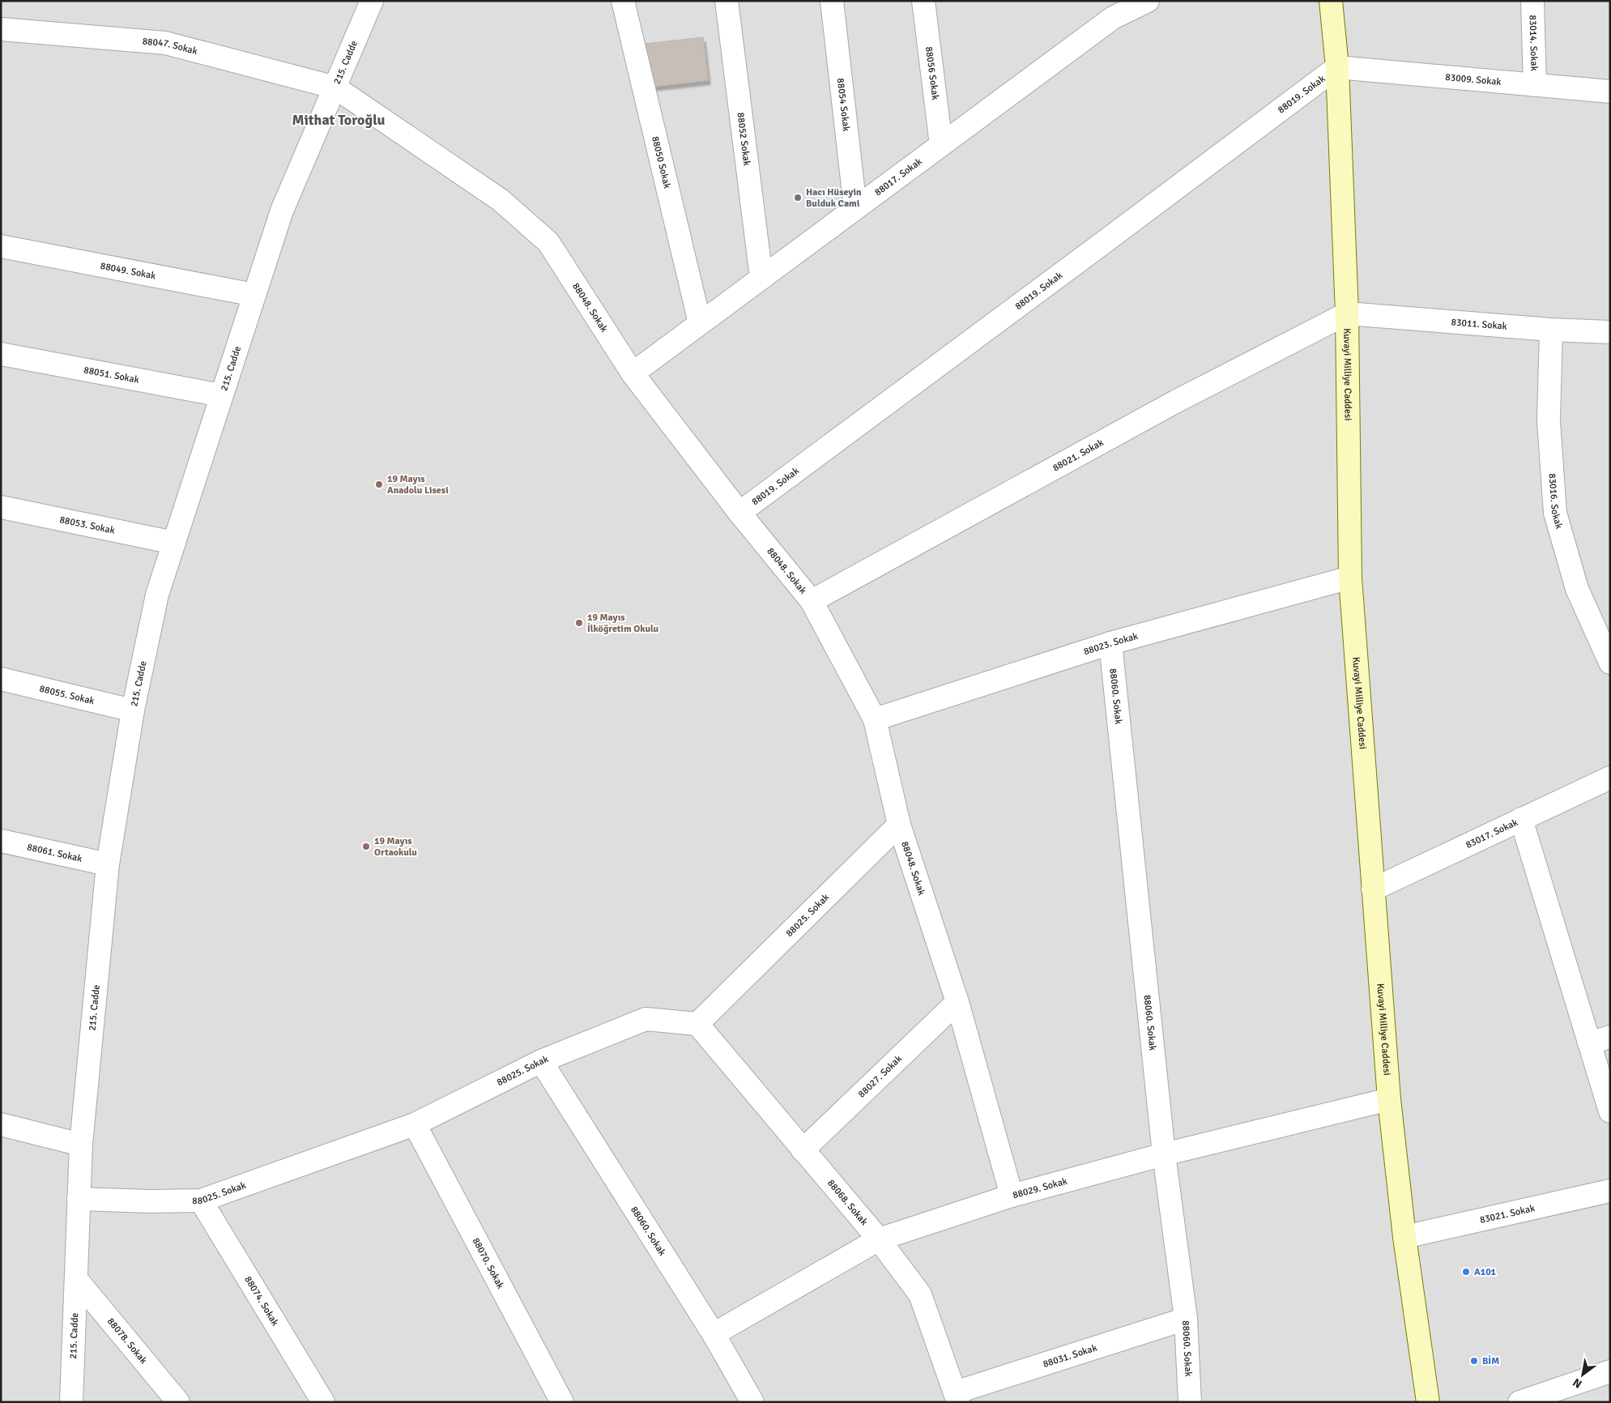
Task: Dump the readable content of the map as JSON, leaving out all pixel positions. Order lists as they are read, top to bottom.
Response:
{
  "streets": {
    "street": [
      "83014. Sokak",
      "88047. Sokak",
      "215. Cadde",
      "88056 Sokak",
      "83009. Sokak",
      "88019. Sokak",
      "88054 Sokak",
      "88052 Sokak",
      "88050 Sokak",
      "88017. Sokak",
      "88049. Sokak",
      "88048. Sokak",
      "83011. Sokak",
      "88051. Sokak",
      "Kuvayi Milliye Caddesi",
      "88021. Sokak",
      "83016. Sokak",
      "88053. Sokak",
      "88023. Sokak",
      "88055. Sokak",
      "88060. Sokak",
      "83017. Sokak",
      "88061. Sokak",
      "88025. Sokak",
      "88027. Sokak",
      "88029. Sokak",
      "88068. Sokak",
      "83021. Sokak",
      "88070. Sokak",
      "88074. Sokak",
      "88078. Sokak",
      "88031. Sokak"
    ]
  },
  "crossings": [
    ["83014. Sokak", "83009. Sokak"],
    ["88047. Sokak", "215. Cadde"],
    ["88047. Sokak", "88048. Sokak"],
    ["215. Cadde", "88049. Sokak"],
    ["215. Cadde", "88048. Sokak"],
    ["215. Cadde", "88051. Sokak"],
    ["215. Cadde", "88053. Sokak"],
    ["215. Cadde", "88055. Sokak"],
    ["215. Cadde", "88061. Sokak"],
    ["215. Cadde", "88025. Sokak"],
    ["215. Cadde", "88078. Sokak"],
    ["88056 Sokak", "88017. Sokak"],
    ["83009. Sokak", "88019. Sokak"],
    ["83009. Sokak", "Kuvayi Milliye Caddesi"],
    ["88019. Sokak", "88048. Sokak"],
    ["88019. Sokak", "Kuvayi Milliye Caddesi"],
    ["88054 Sokak", "88017. Sokak"],
    ["88052 Sokak", "88017. Sokak"],
    ["88050 Sokak", "88017. Sokak"],
    ["88017. Sokak", "88048. Sokak"],
    ["88048. Sokak", "88021. Sokak"],
    ["88048. Sokak", "88023. Sokak"],
    ["88048. Sokak", "88025. Sokak"],
    ["88048. Sokak", "88027. Sokak"],
    ["88048. Sokak", "88029. Sokak"],
    ["83011. Sokak", "Kuvayi Milliye Caddesi"],
    ["83011. Sokak", "88021. Sokak"],
    ["83011. Sokak", "83016. Sokak"],
    ["Kuvayi Milliye Caddesi", "88021. Sokak"],
    ["Kuvayi Milliye Caddesi", "88023. Sokak"],
    ["Kuvayi Milliye Caddesi", "83017. Sokak"],
    ["Kuvayi Milliye Caddesi", "88029. Sokak"],
    ["Kuvayi Milliye Caddesi", "83021. Sokak"],
    ["88023. Sokak", "88060. Sokak"],
    ["88060. Sokak", "88025. Sokak"],
    ["88060. Sokak", "88029. Sokak"],
    ["88060. Sokak", "88031. Sokak"],
    ["88025. Sokak", "88068. Sokak"],
    ["88025. Sokak", "88070. Sokak"],
    ["88025. Sokak", "88074. Sokak"],
    ["88027. Sokak", "88068. Sokak"],
    ["88029. Sokak", "88068. Sokak"],
    ["88068. Sokak", "88031. Sokak"]
  ],
  "districts": ["Mithat Toroğlu"],
  "places": [
    "Hacı Hüseyin Bulduk Cami",
    "19 Mayıs Anadolu Lisesi",
    "19 Mayıs İlköğretim Okulu",
    "19 Mayıs Ortaokulu",
    "A101",
    "BİM"
  ],
  "north": "bottom left"
}
